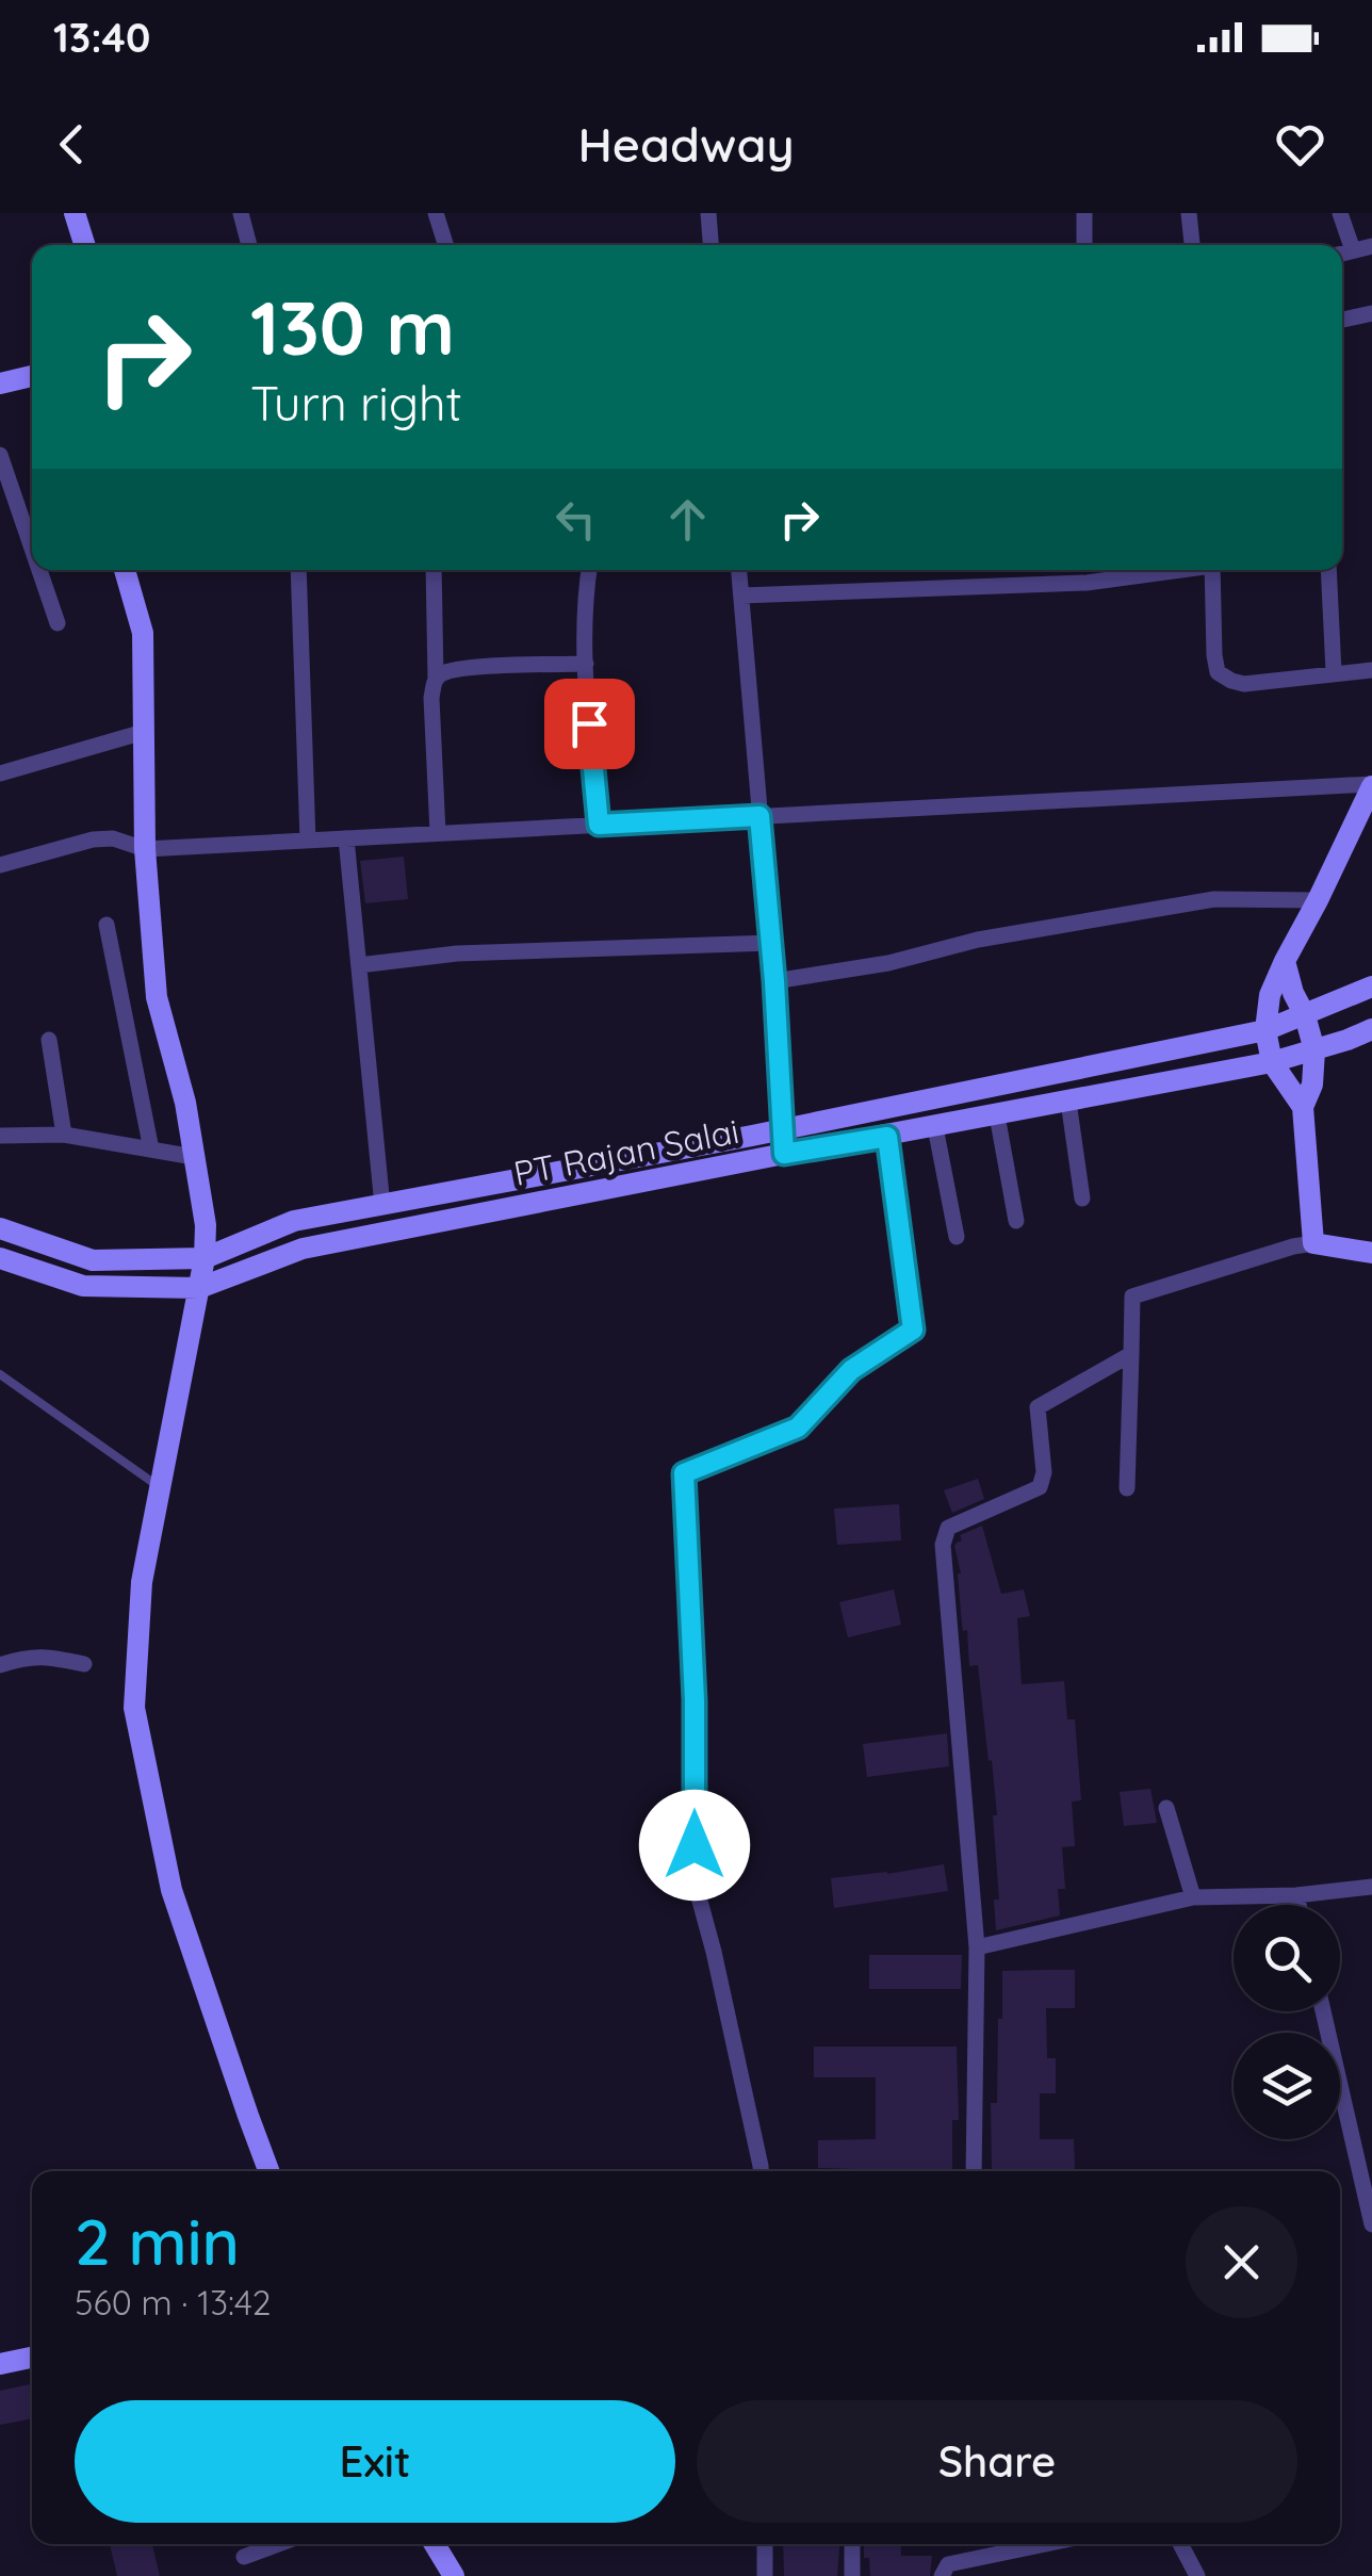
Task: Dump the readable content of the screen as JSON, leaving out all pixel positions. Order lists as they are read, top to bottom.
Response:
{
  "streets": {
    "main road": ["PT Rajan Salai"]
  },
  "page": {
    "status": "13:40",
    "header": "Headway",
    "turn": ["130 m", "Turn right"],
    "heading": ["2 min", "560 m · 13:42"],
    "buttons": ["Exit", "Share"]
  }
}
